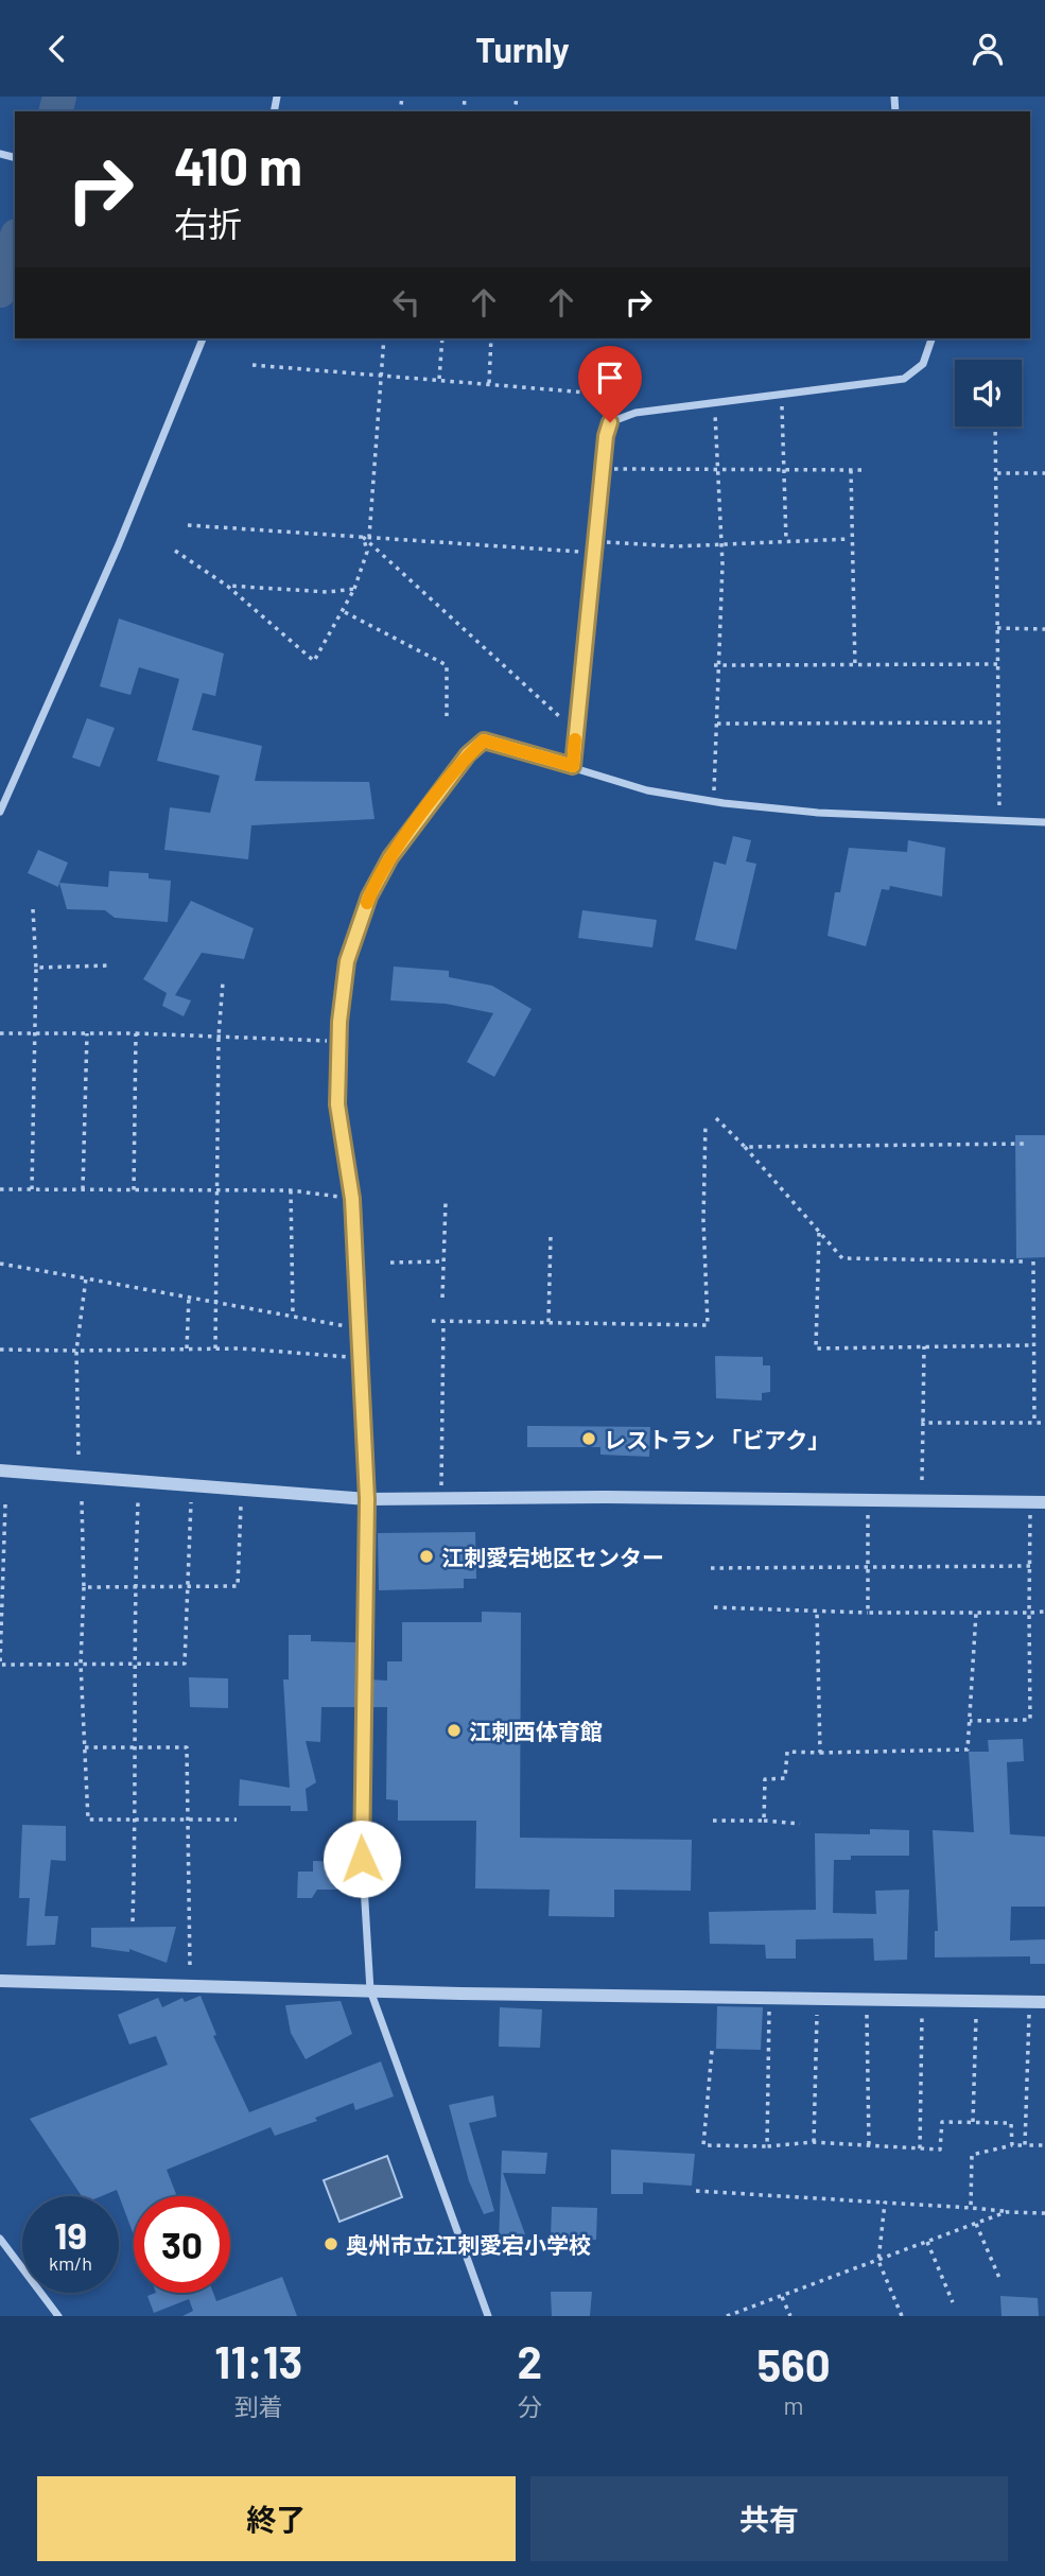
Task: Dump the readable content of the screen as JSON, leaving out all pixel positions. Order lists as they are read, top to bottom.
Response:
{
  "places": [
    "レストラン 「ビアク」",
    "江刺愛宕地区センター",
    "江刺西体育館",
    "奥州市立江刺愛宕小学校"
  ],
  "page": {
    "header": "Turnly",
    "turn": ["410 m", "右折"],
    "speed": "19 km/h",
    "limit": "30",
    "eta": [
      "11:13",
      "到着",
      "2",
      "分",
      "560",
      "m"
    ],
    "buttons": ["終了", "共有"]
  }
}
